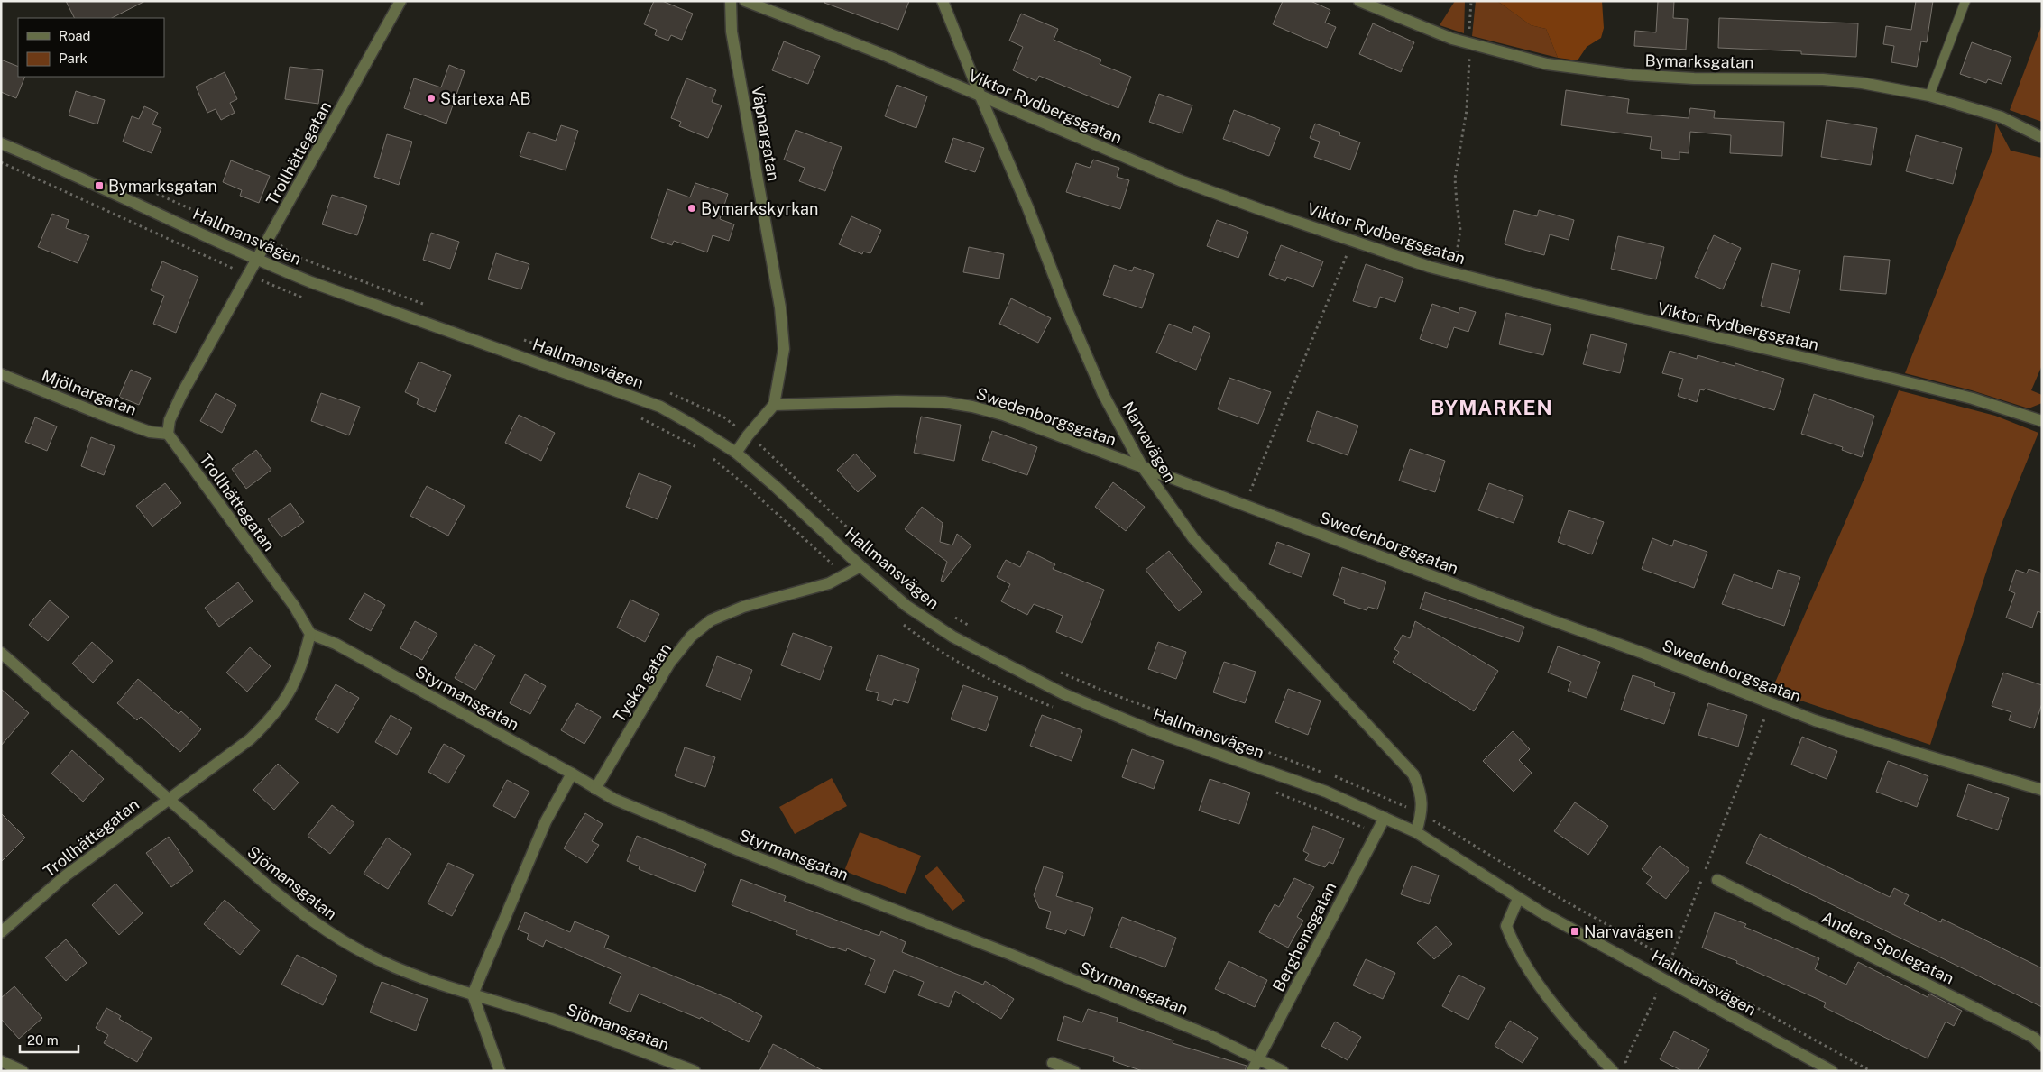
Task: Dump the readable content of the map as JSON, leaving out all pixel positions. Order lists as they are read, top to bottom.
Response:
{
  "streets": {
    "street": [
      "Bymarksgatan",
      "Viktor Rydbergsgatan",
      "Väpnargatan",
      "Trollhättegatan",
      "Hallmansvägen",
      "Mjölnargatan",
      "Swedenborgsgatan",
      "Narvavägen",
      "Tyska gatan",
      "Styrmansgatan",
      "Sjömansgatan",
      "Berghemsgatan",
      "Anders Spolegatan"
    ]
  },
  "crossings": [
    ["Viktor Rydbergsgatan", "Narvavägen"],
    ["Väpnargatan", "Swedenborgsgatan"],
    ["Trollhättegatan", "Hallmansvägen"],
    ["Trollhättegatan", "Mjölnargatan"],
    ["Trollhättegatan", "Styrmansgatan"],
    ["Trollhättegatan", "Sjömansgatan"],
    ["Hallmansvägen", "Narvavägen"],
    ["Hallmansvägen", "Tyska gatan"],
    ["Hallmansvägen", "Berghemsgatan"],
    ["Swedenborgsgatan", "Narvavägen"],
    ["Tyska gatan", "Styrmansgatan"],
    ["Styrmansgatan", "Berghemsgatan"]
  ],
  "districts": ["BYMARKEN"],
  "places": {
    "other": ["Startexa AB", "Bymarkskyrkan"],
    "transit": ["Bymarksgatan", "Narvavägen"]
  },
  "legend": ["Road", "Park"],
  "scale_bar": "20 m"
}
